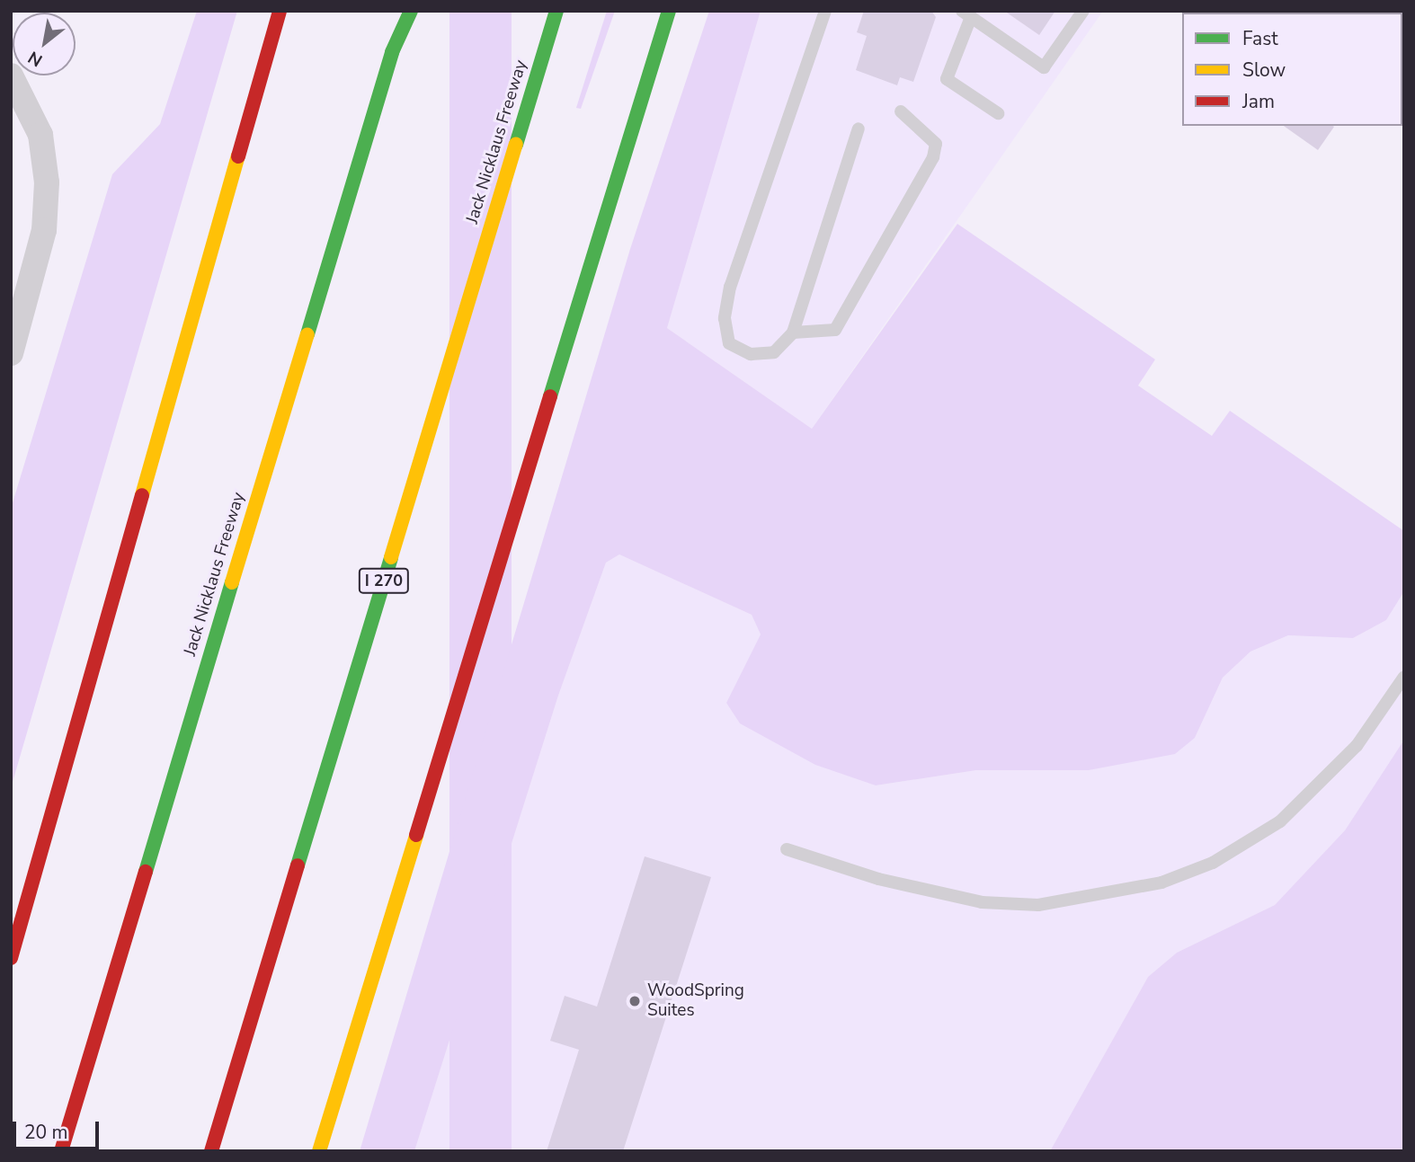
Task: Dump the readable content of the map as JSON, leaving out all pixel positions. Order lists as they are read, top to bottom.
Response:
{
  "streets": {
    "highway": ["Jack Nicklaus Freeway", "I 270"]
  },
  "places": ["WoodSpring Suites"],
  "legend": ["Fast", "Slow", "Jam"],
  "scale_bar": "20 m",
  "north": "bottom left"
}
